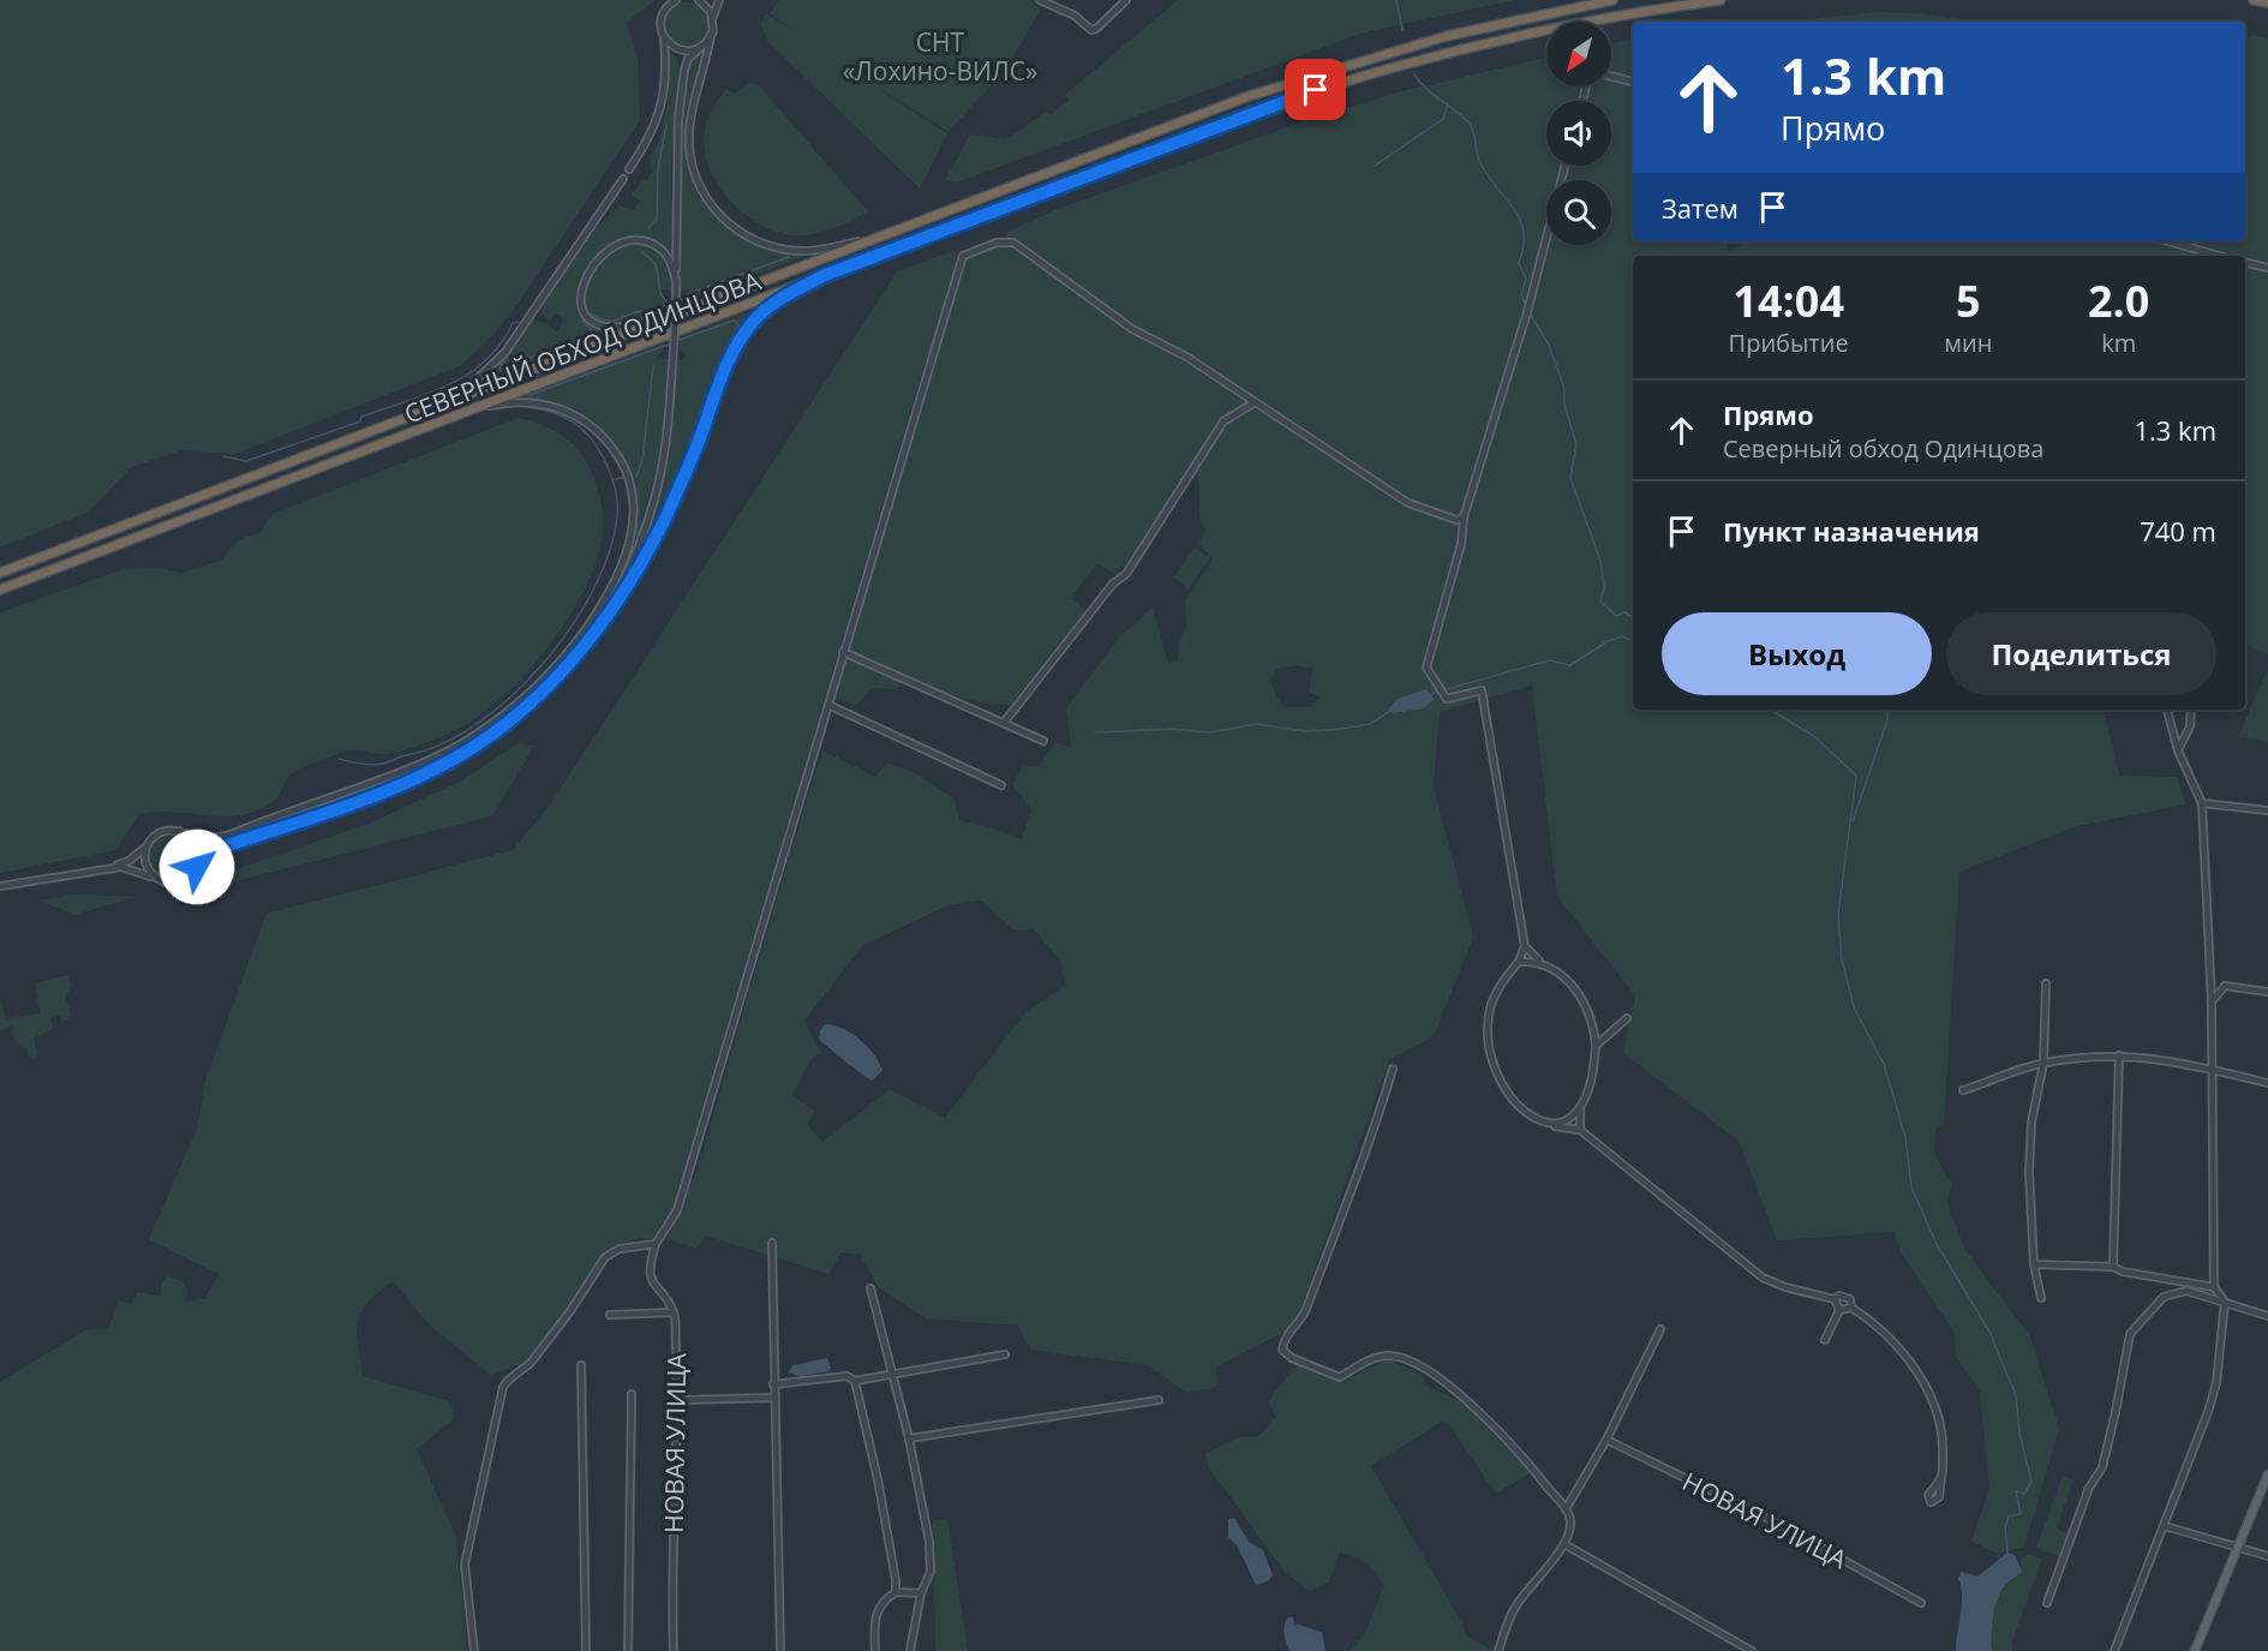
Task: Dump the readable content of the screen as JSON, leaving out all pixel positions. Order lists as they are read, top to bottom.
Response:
{
  "streets": {
    "highway": ["СЕВЕРНЫЙ ОБХОД ОДИНЦОВА"],
    "street": ["НОВАЯ УЛИЦА"]
  },
  "parks": ["СНТ «Лохино-ВИЛС»"],
  "north": "bottom left",
  "page": {
    "turn": ["1.3 km", "Прямо"],
    "then": "Затем",
    "eta": [
      "14:04",
      "Прибытие",
      "5",
      "мин",
      "2.0",
      "km"
    ],
    "list": [
      {
        "name": "Прямо",
        "note": "Северный обход Одинцова",
        "value": "1.3 km"
      },
      {
        "name": "Пункт назначения",
        "value": "740 m"
      }
    ],
    "buttons": ["Выход", "Поделиться"]
  }
}
